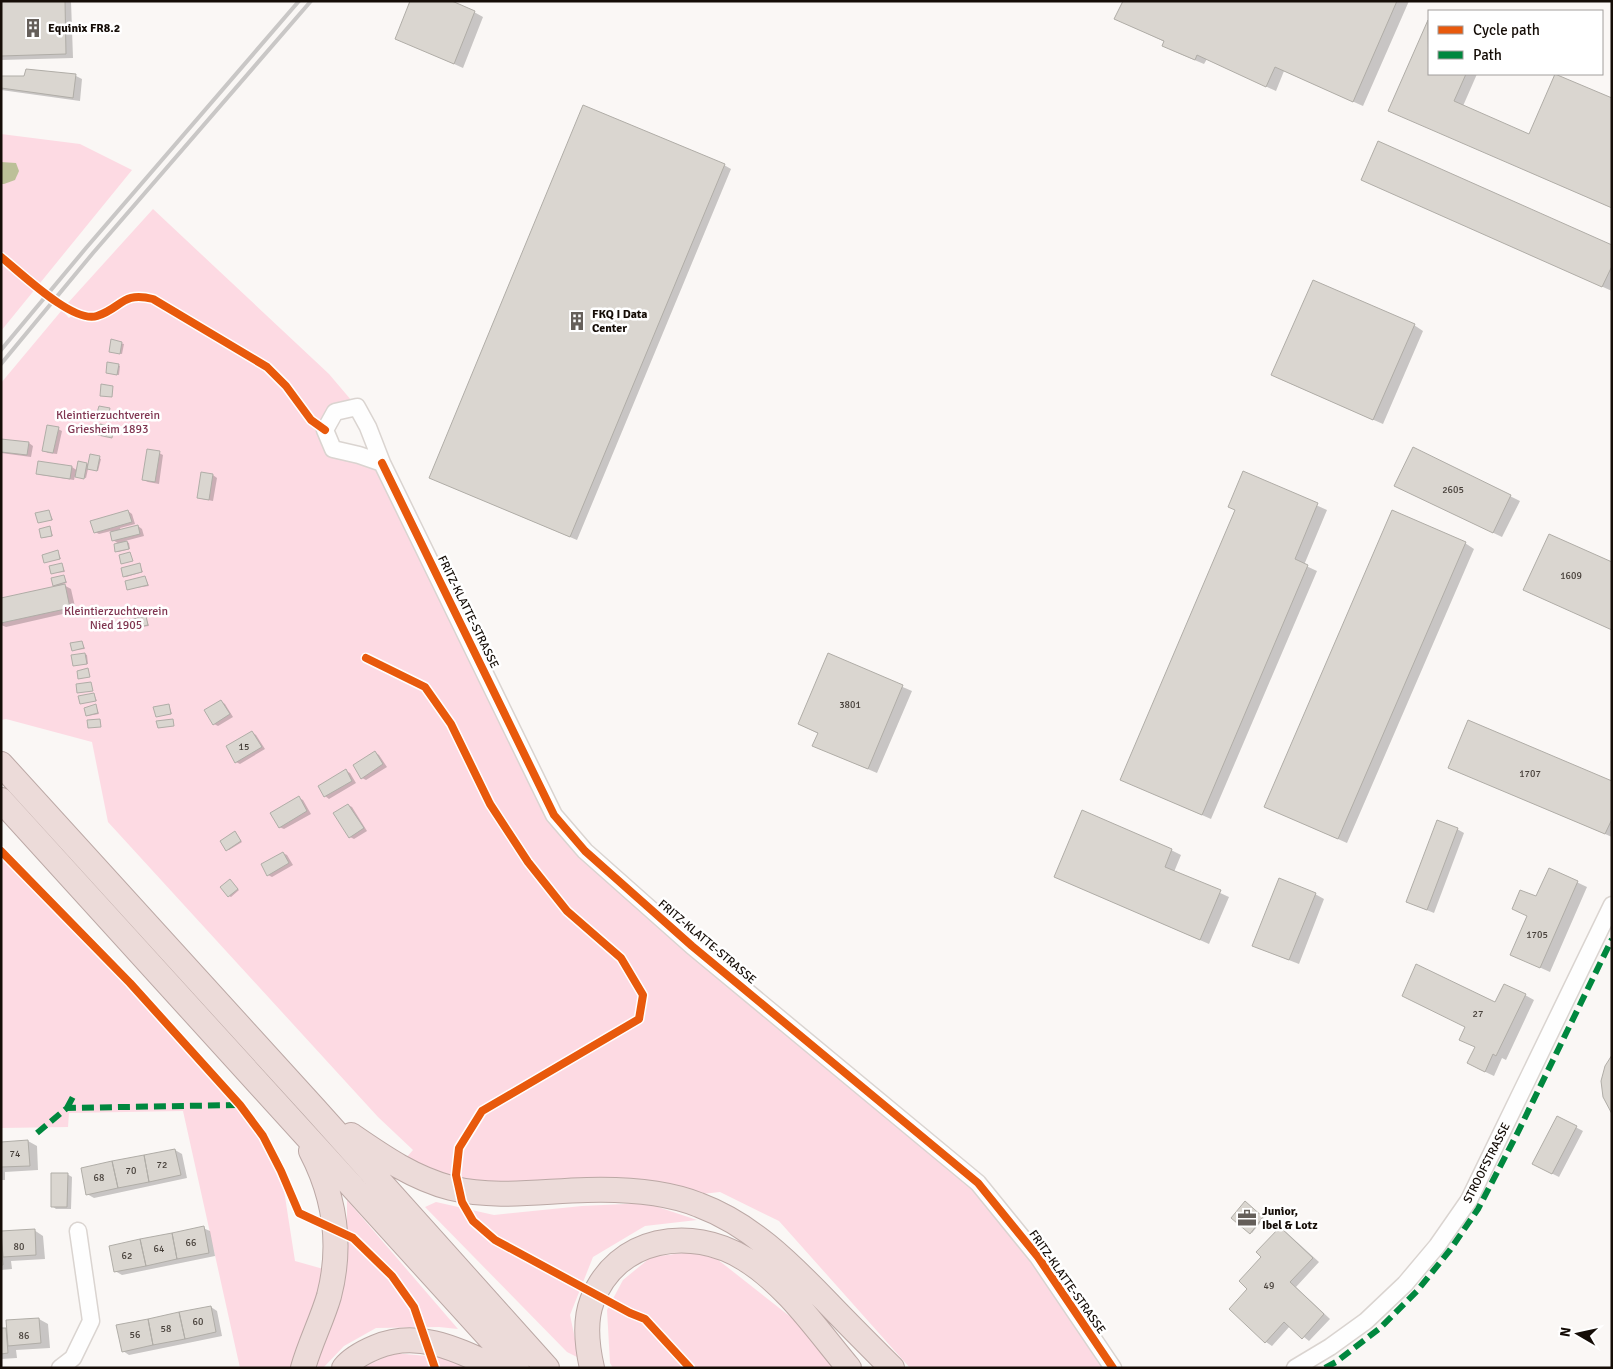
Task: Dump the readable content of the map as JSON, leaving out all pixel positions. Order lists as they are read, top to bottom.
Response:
{
  "streets": {
    "street": ["FRITZ-KLATTE-STRASSE", "STROOFSTRASSE"]
  },
  "parks": ["Kleintierzuchtverein Griesheim 1893", "Kleintierzuchtverein Nied 1905"],
  "places": {
    "building": ["Equinix FR8.2", "FKQ I Data Center"],
    "office": ["Junior, Ibel & Lotz"]
  },
  "house_numbers": [
    "2605",
    "1609",
    "3801",
    "15",
    "1707",
    "1705",
    "27",
    "74",
    "72",
    "70",
    "68",
    "66",
    "80",
    "64",
    "62",
    "49",
    "60",
    "58",
    "56",
    "86"
  ],
  "legend": ["Cycle path", "Path"],
  "north": "left"
}
